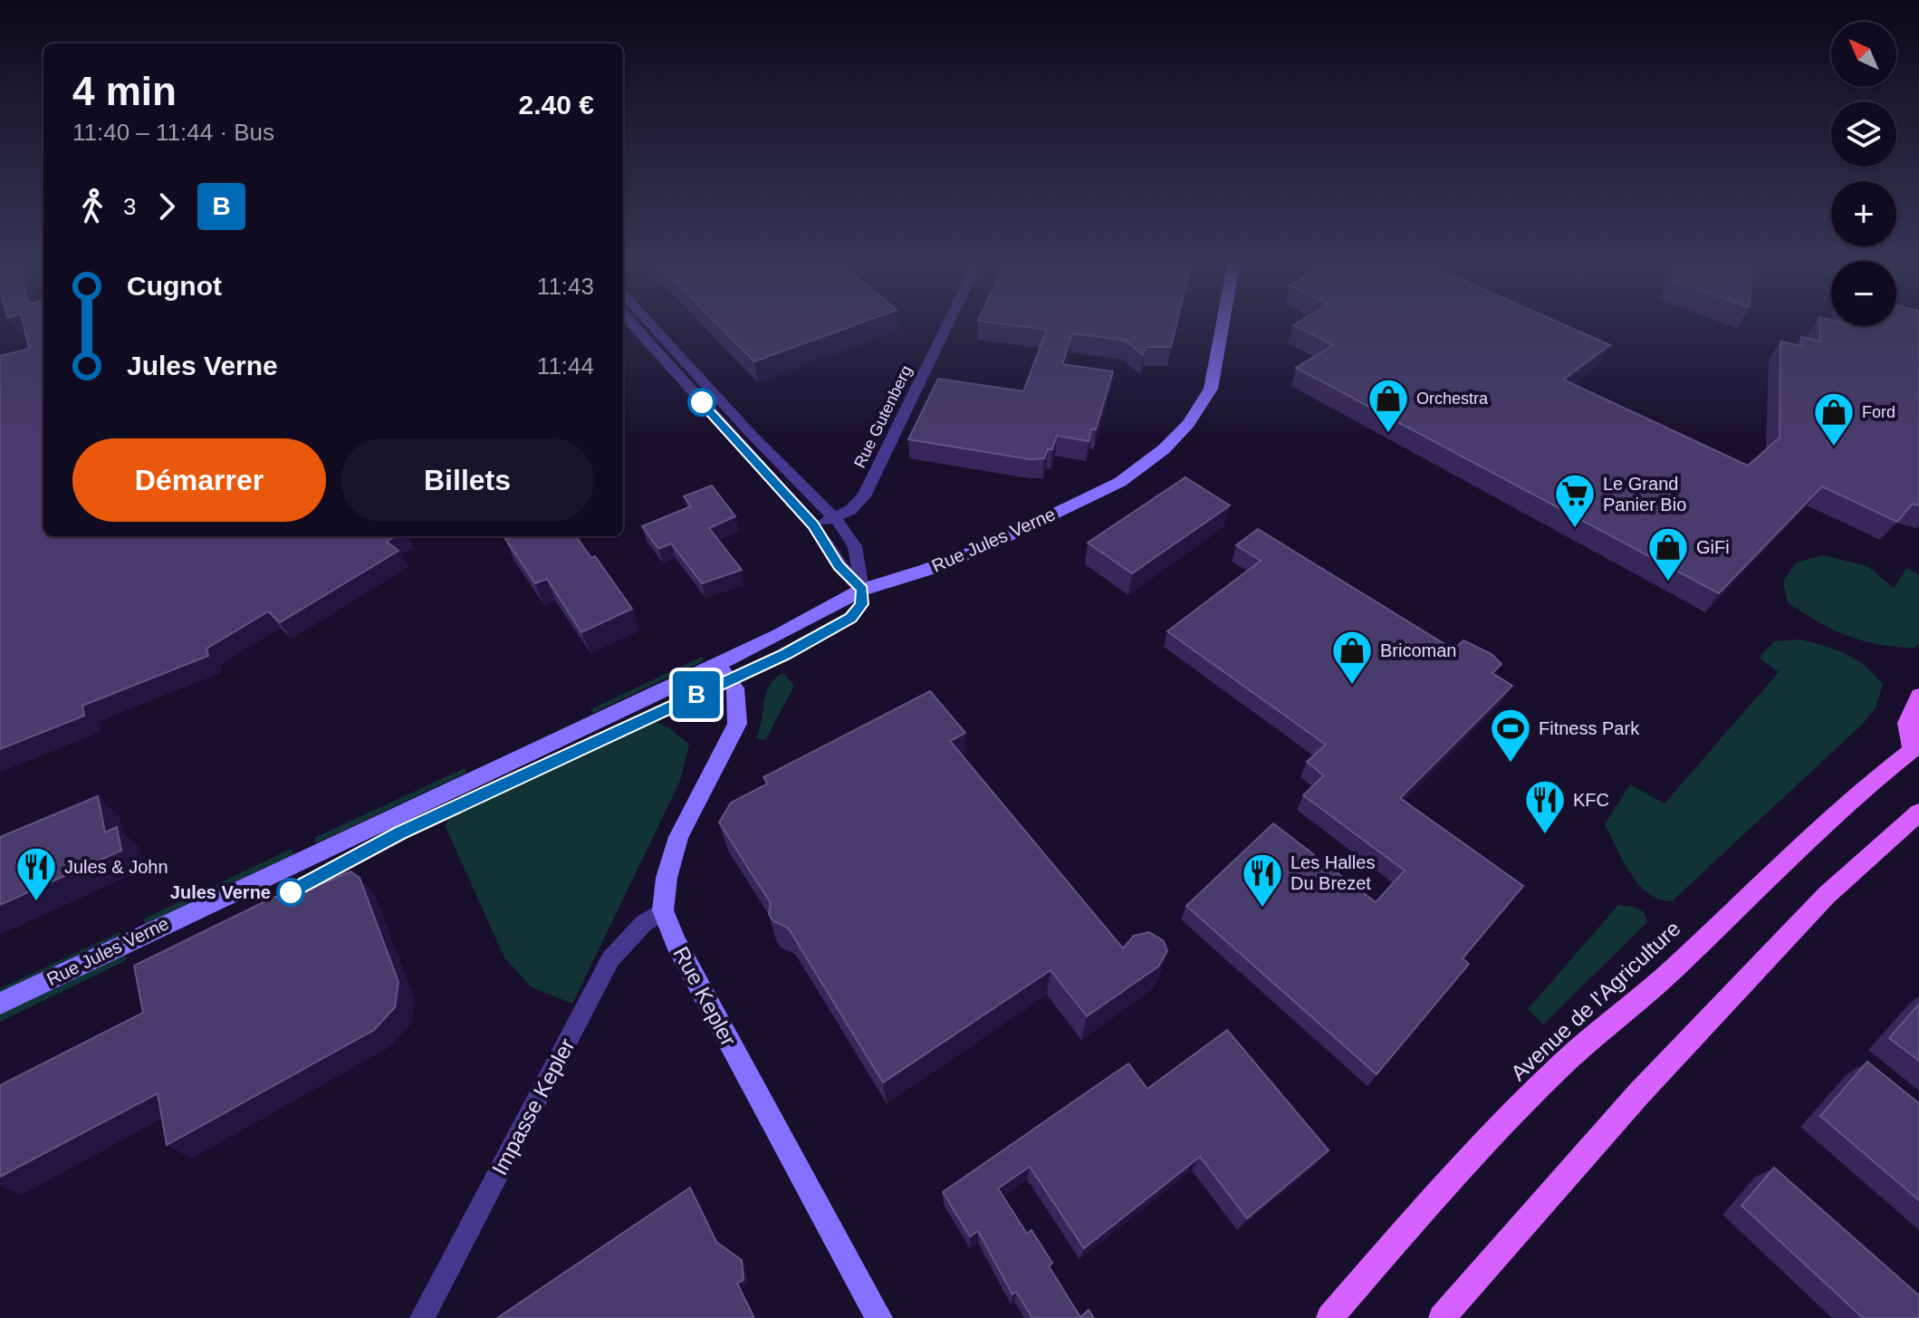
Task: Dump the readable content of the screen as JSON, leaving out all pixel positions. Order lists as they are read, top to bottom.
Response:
{
  "streets": {
    "main road": ["Rue Jules Verne", "Rue Kepler", "Avenue de l'Agriculture"],
    "street": ["Rue Gutenberg", "Impasse Kepler"]
  },
  "crossings": [
    ["Rue Jules Verne", "Rue Kepler"],
    ["Rue Kepler", "Impasse Kepler"]
  ],
  "places": {
    "shop": [
      "Orchestra",
      "Ford",
      "GiFi",
      "Bricoman"
    ],
    "supermarket": ["Le Grand Panier Bio"],
    "sports": ["Fitness Park"],
    "restaurant": ["KFC", "Jules & John", "Les Halles Du Brezet"],
    "other": ["Jules Verne"]
  },
  "lines": ["bus line B"],
  "north": "top left",
  "page": {
    "on_map": "B",
    "map_buttons": ["+", "−"],
    "heading": ["4 min", "11:40 – 11:44 · Bus", "2.40 €"],
    "legs": ["3", "B"],
    "list": [
      {
        "name": "Cugnot",
        "value": "11:43"
      },
      {
        "name": "Jules Verne",
        "value": "11:44"
      }
    ],
    "buttons": ["Démarrer", "Billets"]
  }
}
